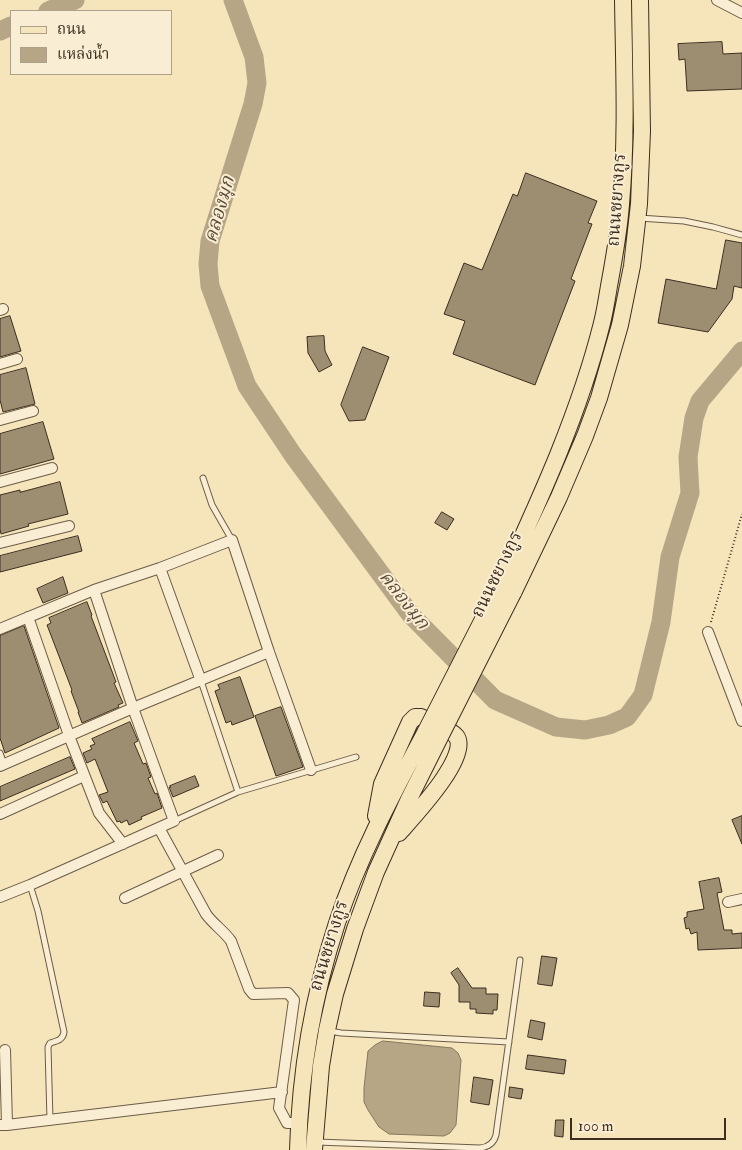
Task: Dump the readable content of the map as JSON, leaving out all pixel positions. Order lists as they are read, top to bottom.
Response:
{
  "streets": {
    "main road": ["ถนนชยางกูร"]
  },
  "water": ["คลองมุก"],
  "legend": ["ถนน", "แหล่งน้ำ"],
  "scale_bar": "100 m"
}
